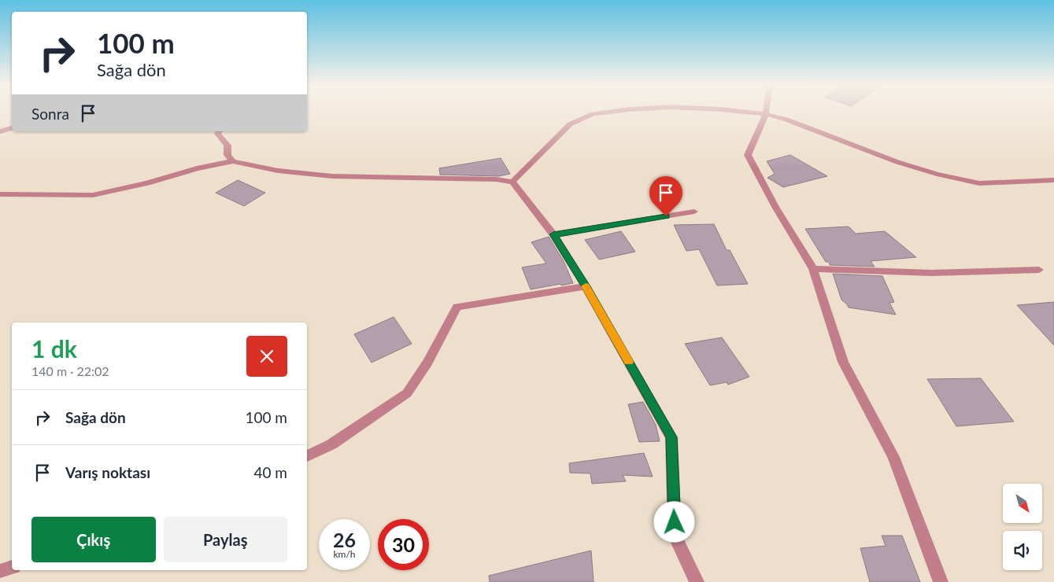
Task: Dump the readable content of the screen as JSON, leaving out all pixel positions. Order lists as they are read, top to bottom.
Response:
{
  "north": "bottom right",
  "page": {
    "turn": ["100 m", "Sağa dön"],
    "then": "Sonra",
    "heading": ["1 dk", "140 m · 22:02"],
    "list": [
      {
        "name": "Sağa dön",
        "value": "100 m"
      },
      {
        "name": "Varış noktası",
        "value": "40 m"
      }
    ],
    "buttons": ["Çıkış", "Paylaş"],
    "speed": "26 km/h",
    "limit": "30"
  }
}
